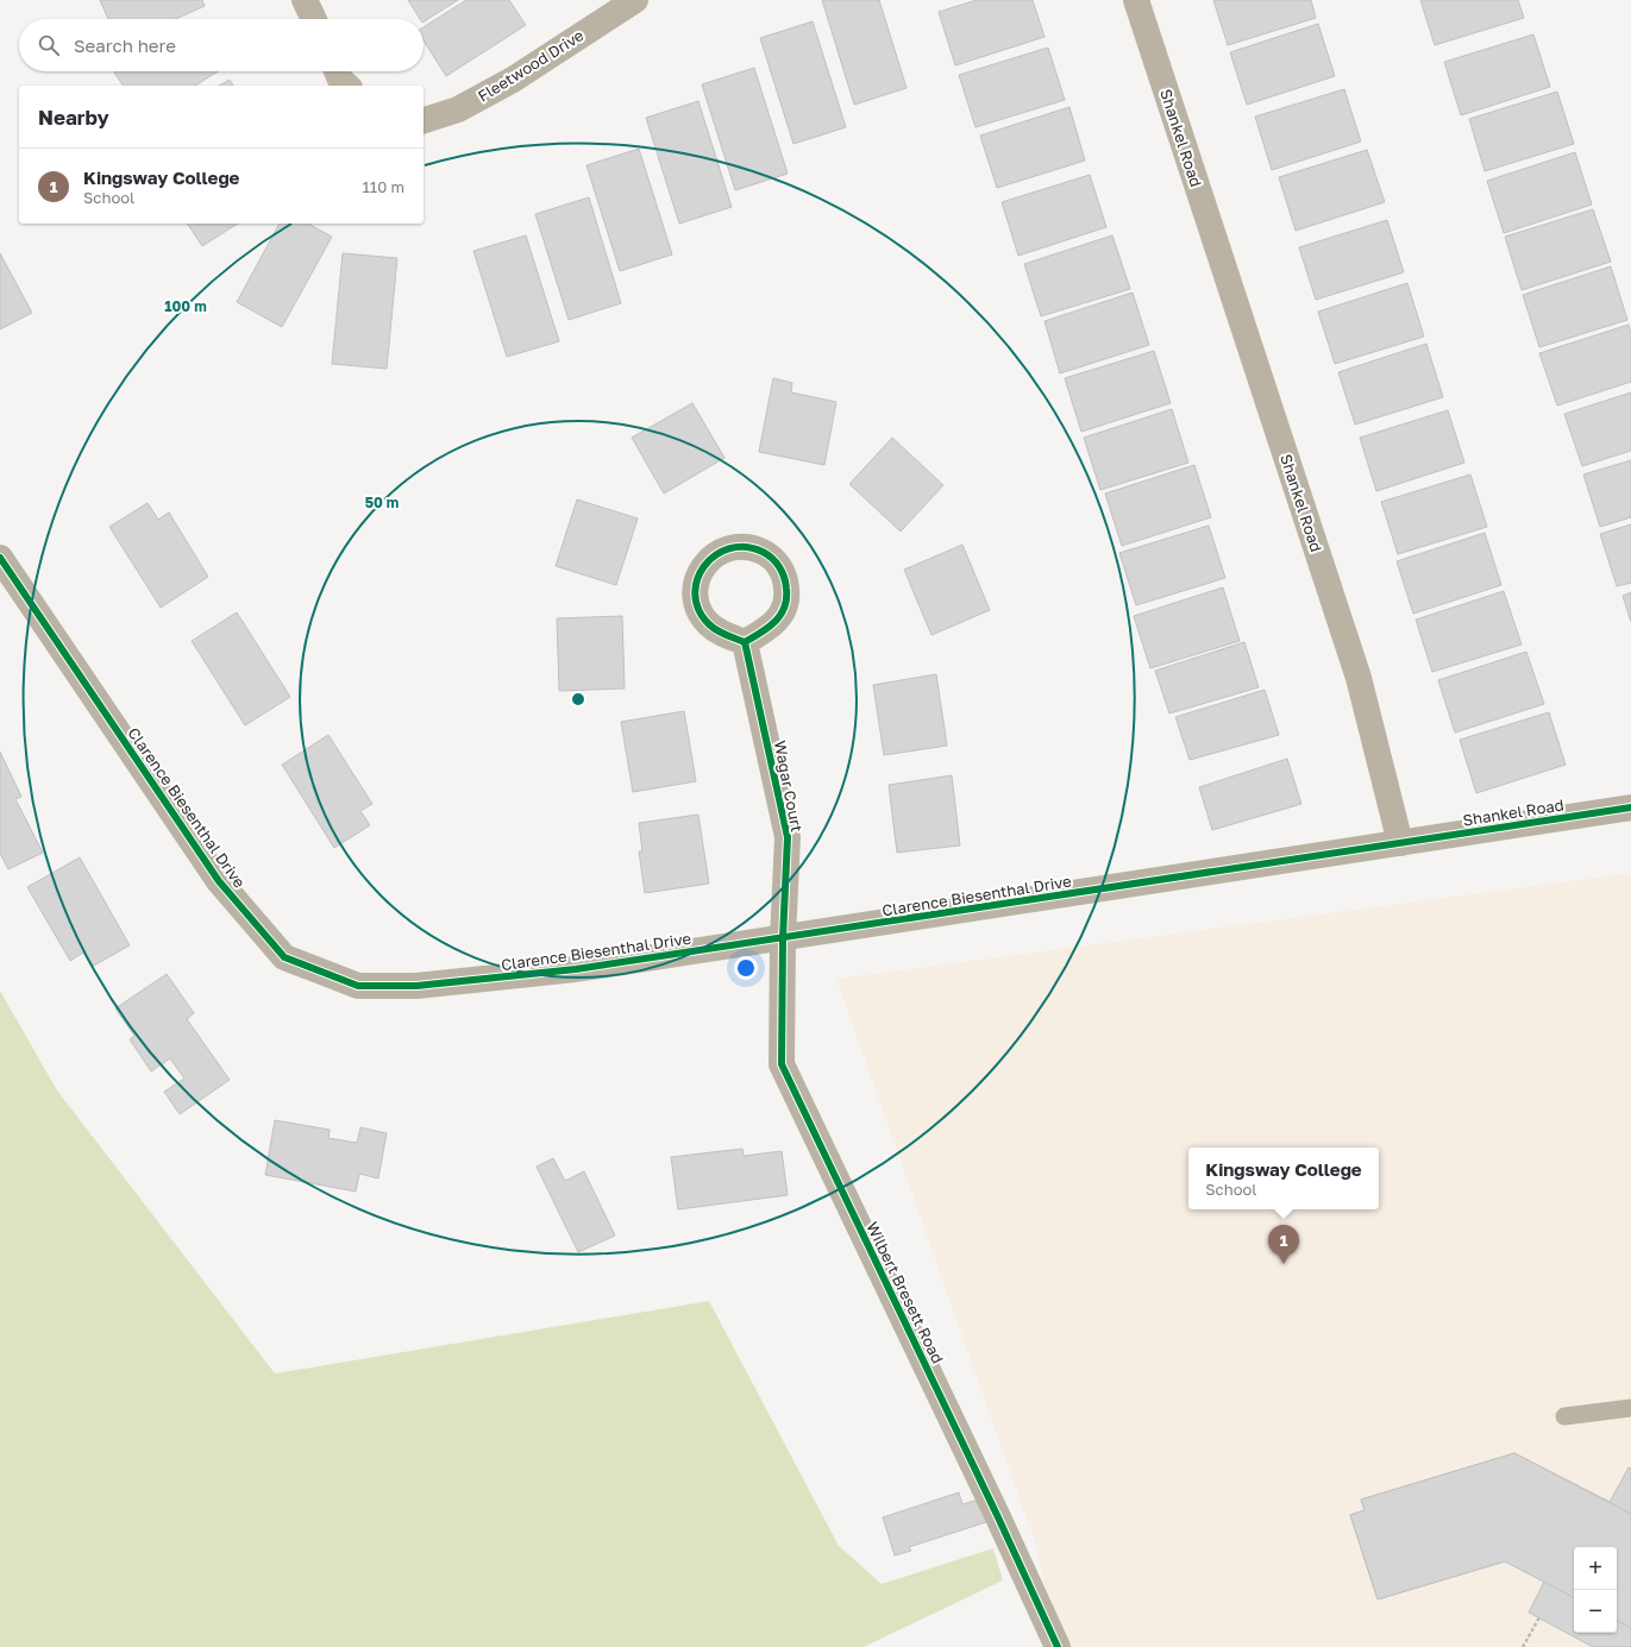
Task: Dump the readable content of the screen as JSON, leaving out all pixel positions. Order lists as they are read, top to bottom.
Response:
{
  "streets": {
    "street": [
      "Fleetwood Drive",
      "Shankel Road",
      "Wagar Court",
      "Clarence Biesenthal Drive",
      "Wilbert Bresett Road"
    ]
  },
  "crossings": [
    ["Shankel Road", "Clarence Biesenthal Drive"],
    ["Wagar Court", "Clarence Biesenthal Drive"],
    ["Wagar Court", "Wilbert Bresett Road"],
    ["Clarence Biesenthal Drive", "Wilbert Bresett Road"]
  ],
  "page": {
    "search": "Search here",
    "heading": "Nearby",
    "list": [
      {
        "mark": "1",
        "name": "Kingsway College",
        "note": "School",
        "value": "110 m"
      }
    ],
    "popup": ["Kingsway College", "School"],
    "pins": "1",
    "map_buttons": ["+", "−"]
  },
  "rings": ["100 m", "50 m"]
}
